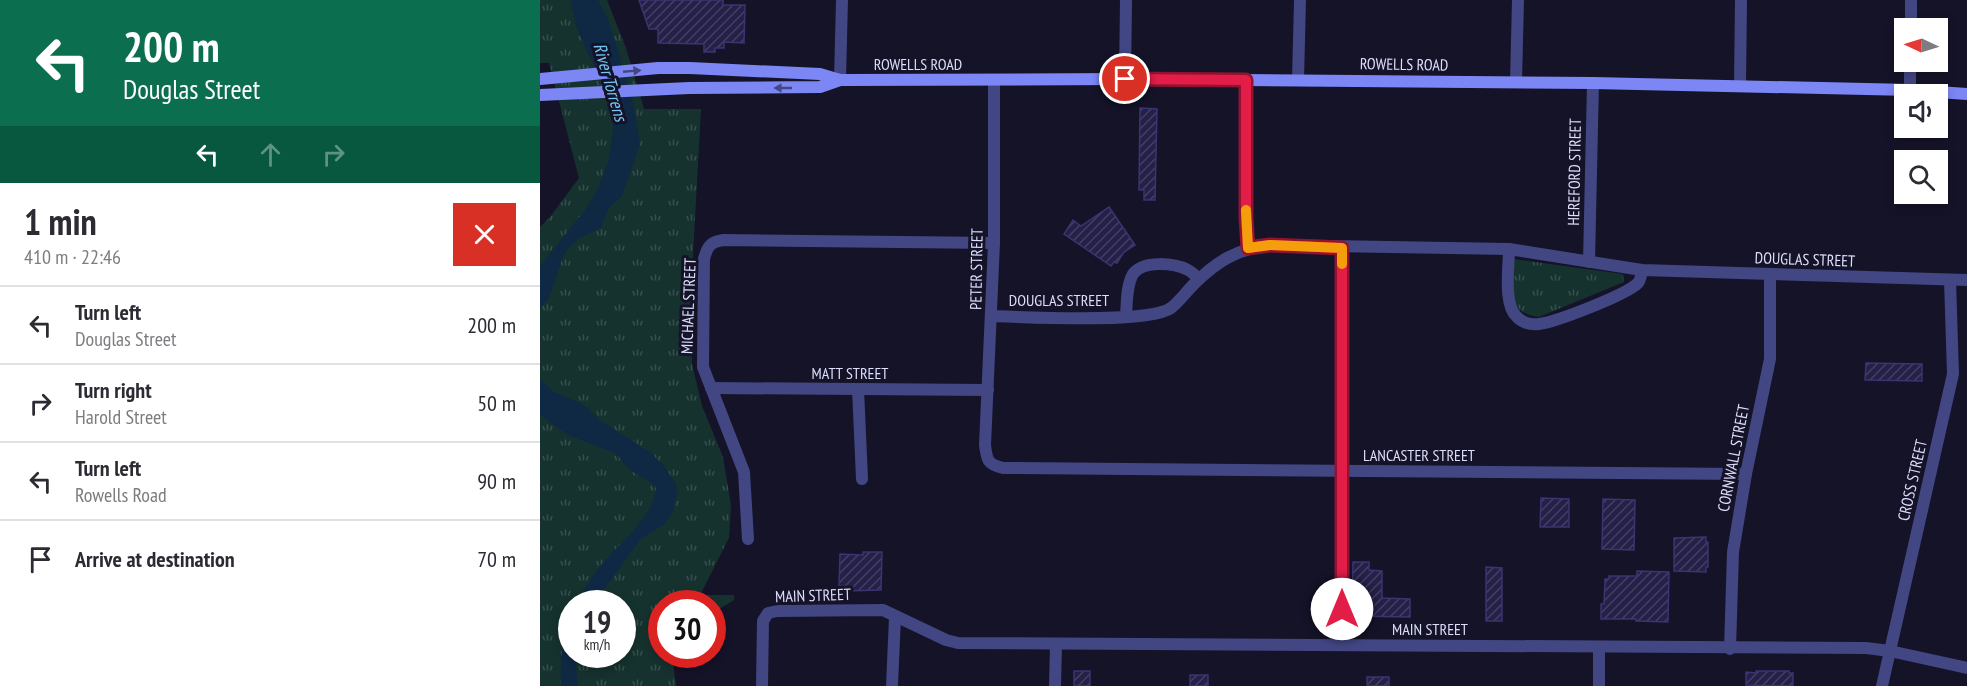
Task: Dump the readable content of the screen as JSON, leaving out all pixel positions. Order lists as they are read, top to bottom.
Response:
{
  "streets": {
    "main road": ["ROWELLS ROAD"],
    "street": [
      "HEREFORD STREET",
      "DOUGLAS STREET",
      "PETER STREET",
      "MICHAEL STREET",
      "MATT STREET",
      "LANCASTER STREET",
      "CORNWALL STREET",
      "CROSS STREET",
      "MAIN STREET"
    ]
  },
  "crossings": [
    ["ROWELLS ROAD", "HEREFORD STREET"],
    ["ROWELLS ROAD", "PETER STREET"],
    ["HEREFORD STREET", "DOUGLAS STREET"],
    ["DOUGLAS STREET", "PETER STREET"],
    ["DOUGLAS STREET", "CORNWALL STREET"],
    ["DOUGLAS STREET", "CROSS STREET"],
    ["PETER STREET", "MICHAEL STREET"],
    ["PETER STREET", "MATT STREET"],
    ["PETER STREET", "LANCASTER STREET"],
    ["MICHAEL STREET", "MATT STREET"],
    ["LANCASTER STREET", "CORNWALL STREET"],
    ["CORNWALL STREET", "MAIN STREET"],
    ["CROSS STREET", "MAIN STREET"]
  ],
  "water": ["River Torrens"],
  "north": "left",
  "page": {
    "turn": ["200 m", "Douglas Street"],
    "heading": ["1 min", "410 m · 22:46"],
    "list": [
      {
        "name": "Turn left",
        "note": "Douglas Street",
        "value": "200 m"
      },
      {
        "name": "Turn right",
        "note": "Harold Street",
        "value": "50 m"
      },
      {
        "name": "Turn left",
        "note": "Rowells Road",
        "value": "90 m"
      },
      {
        "name": "Arrive at destination",
        "value": "70 m"
      }
    ],
    "speed": "19 km/h",
    "limit": "30"
  }
}
